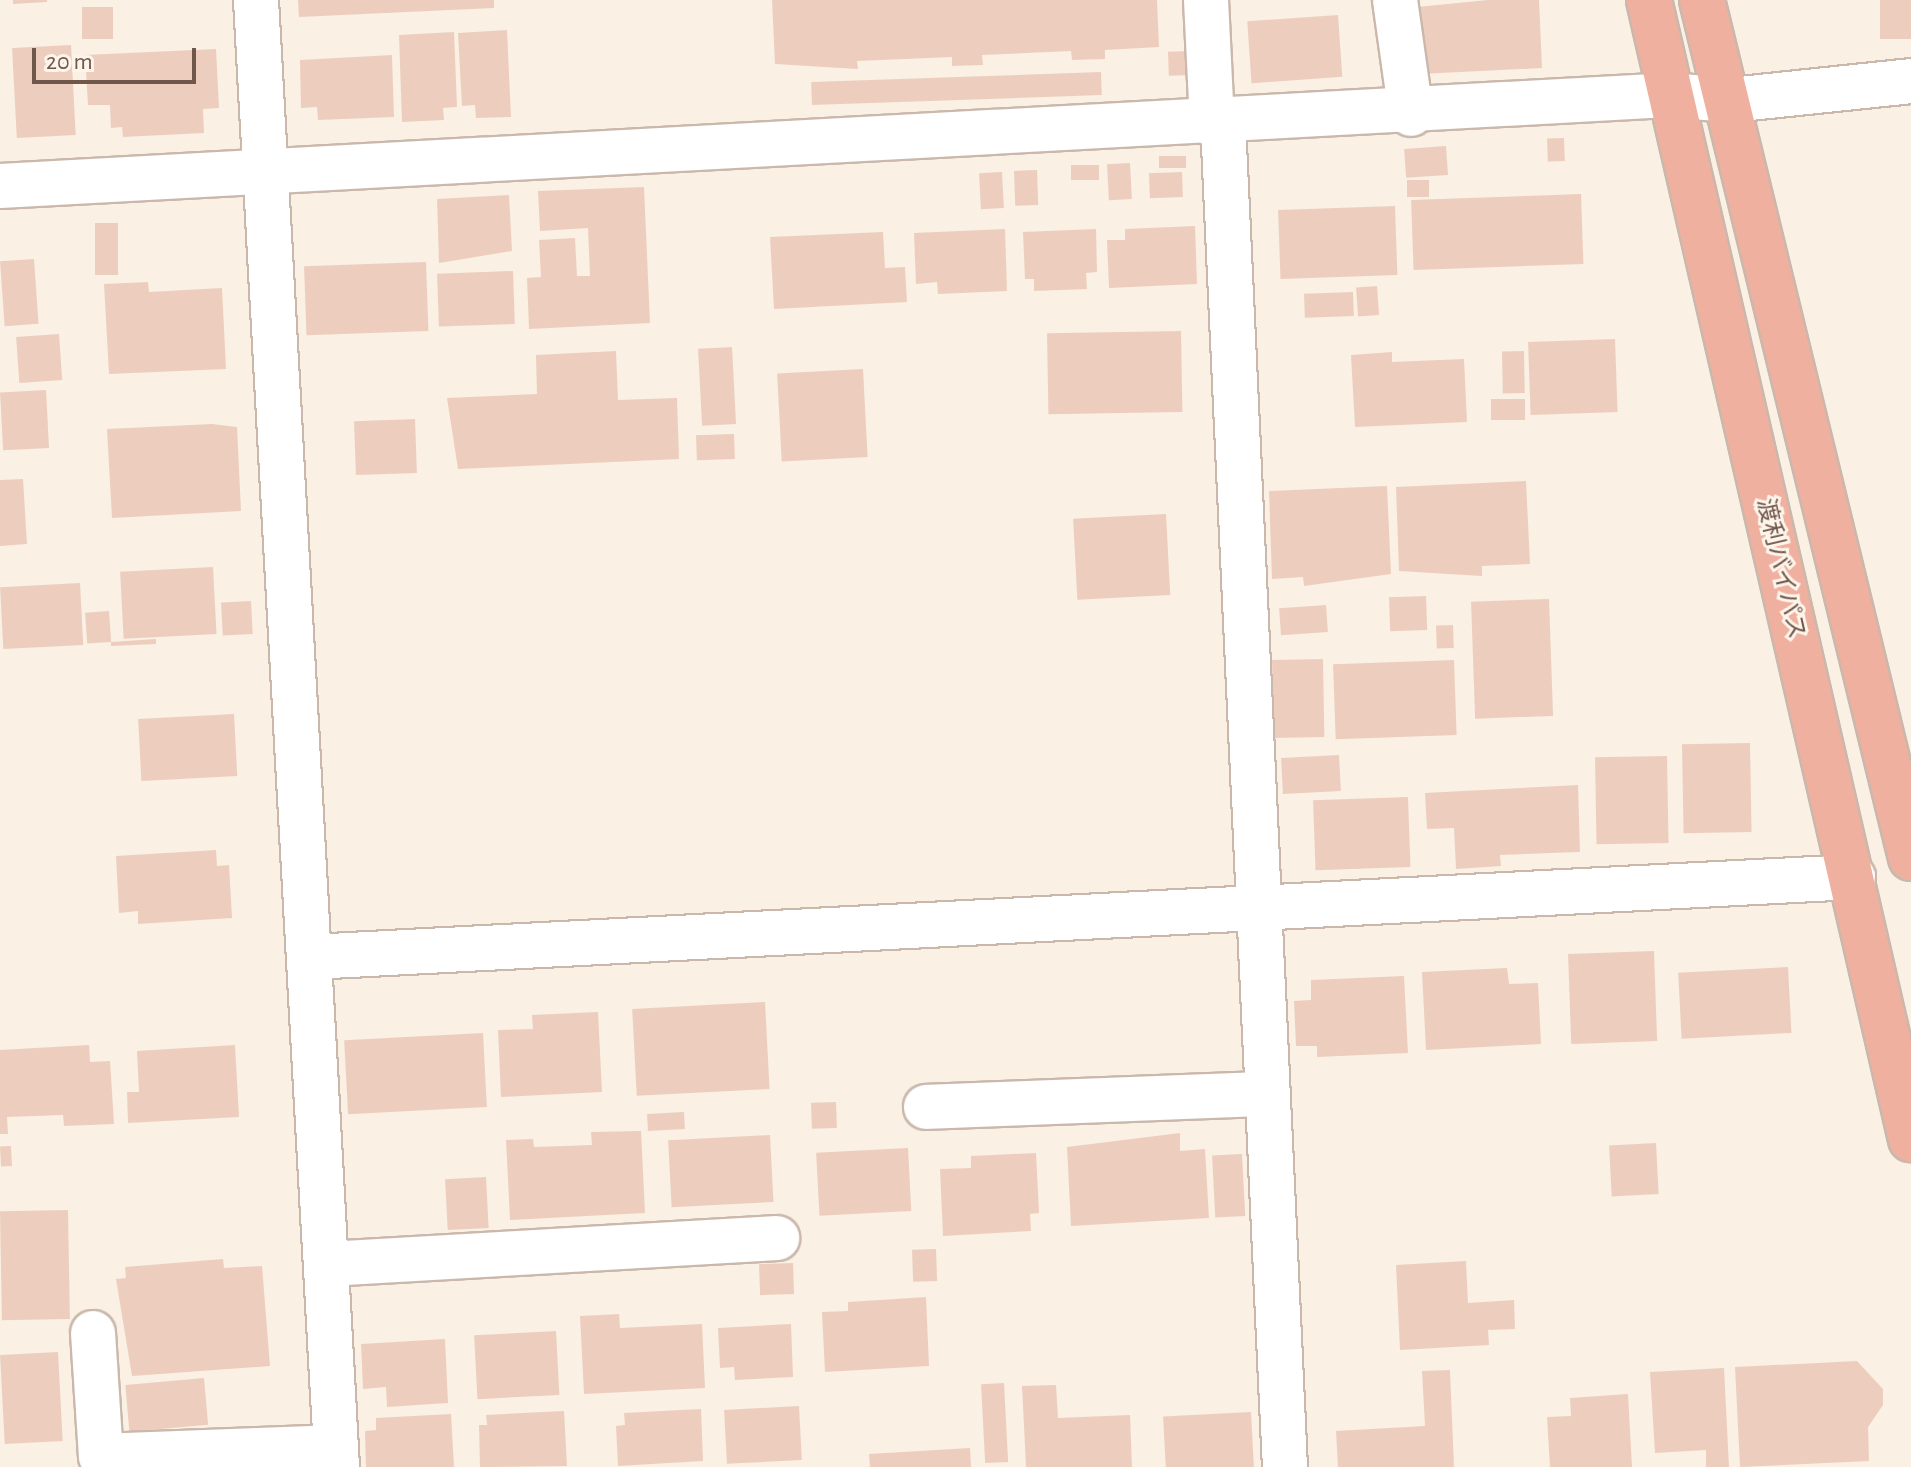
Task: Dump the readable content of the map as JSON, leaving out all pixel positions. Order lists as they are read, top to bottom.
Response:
{
  "streets": {
    "highway": ["渡利バイパス"]
  },
  "scale_bar": "20 m"
}
